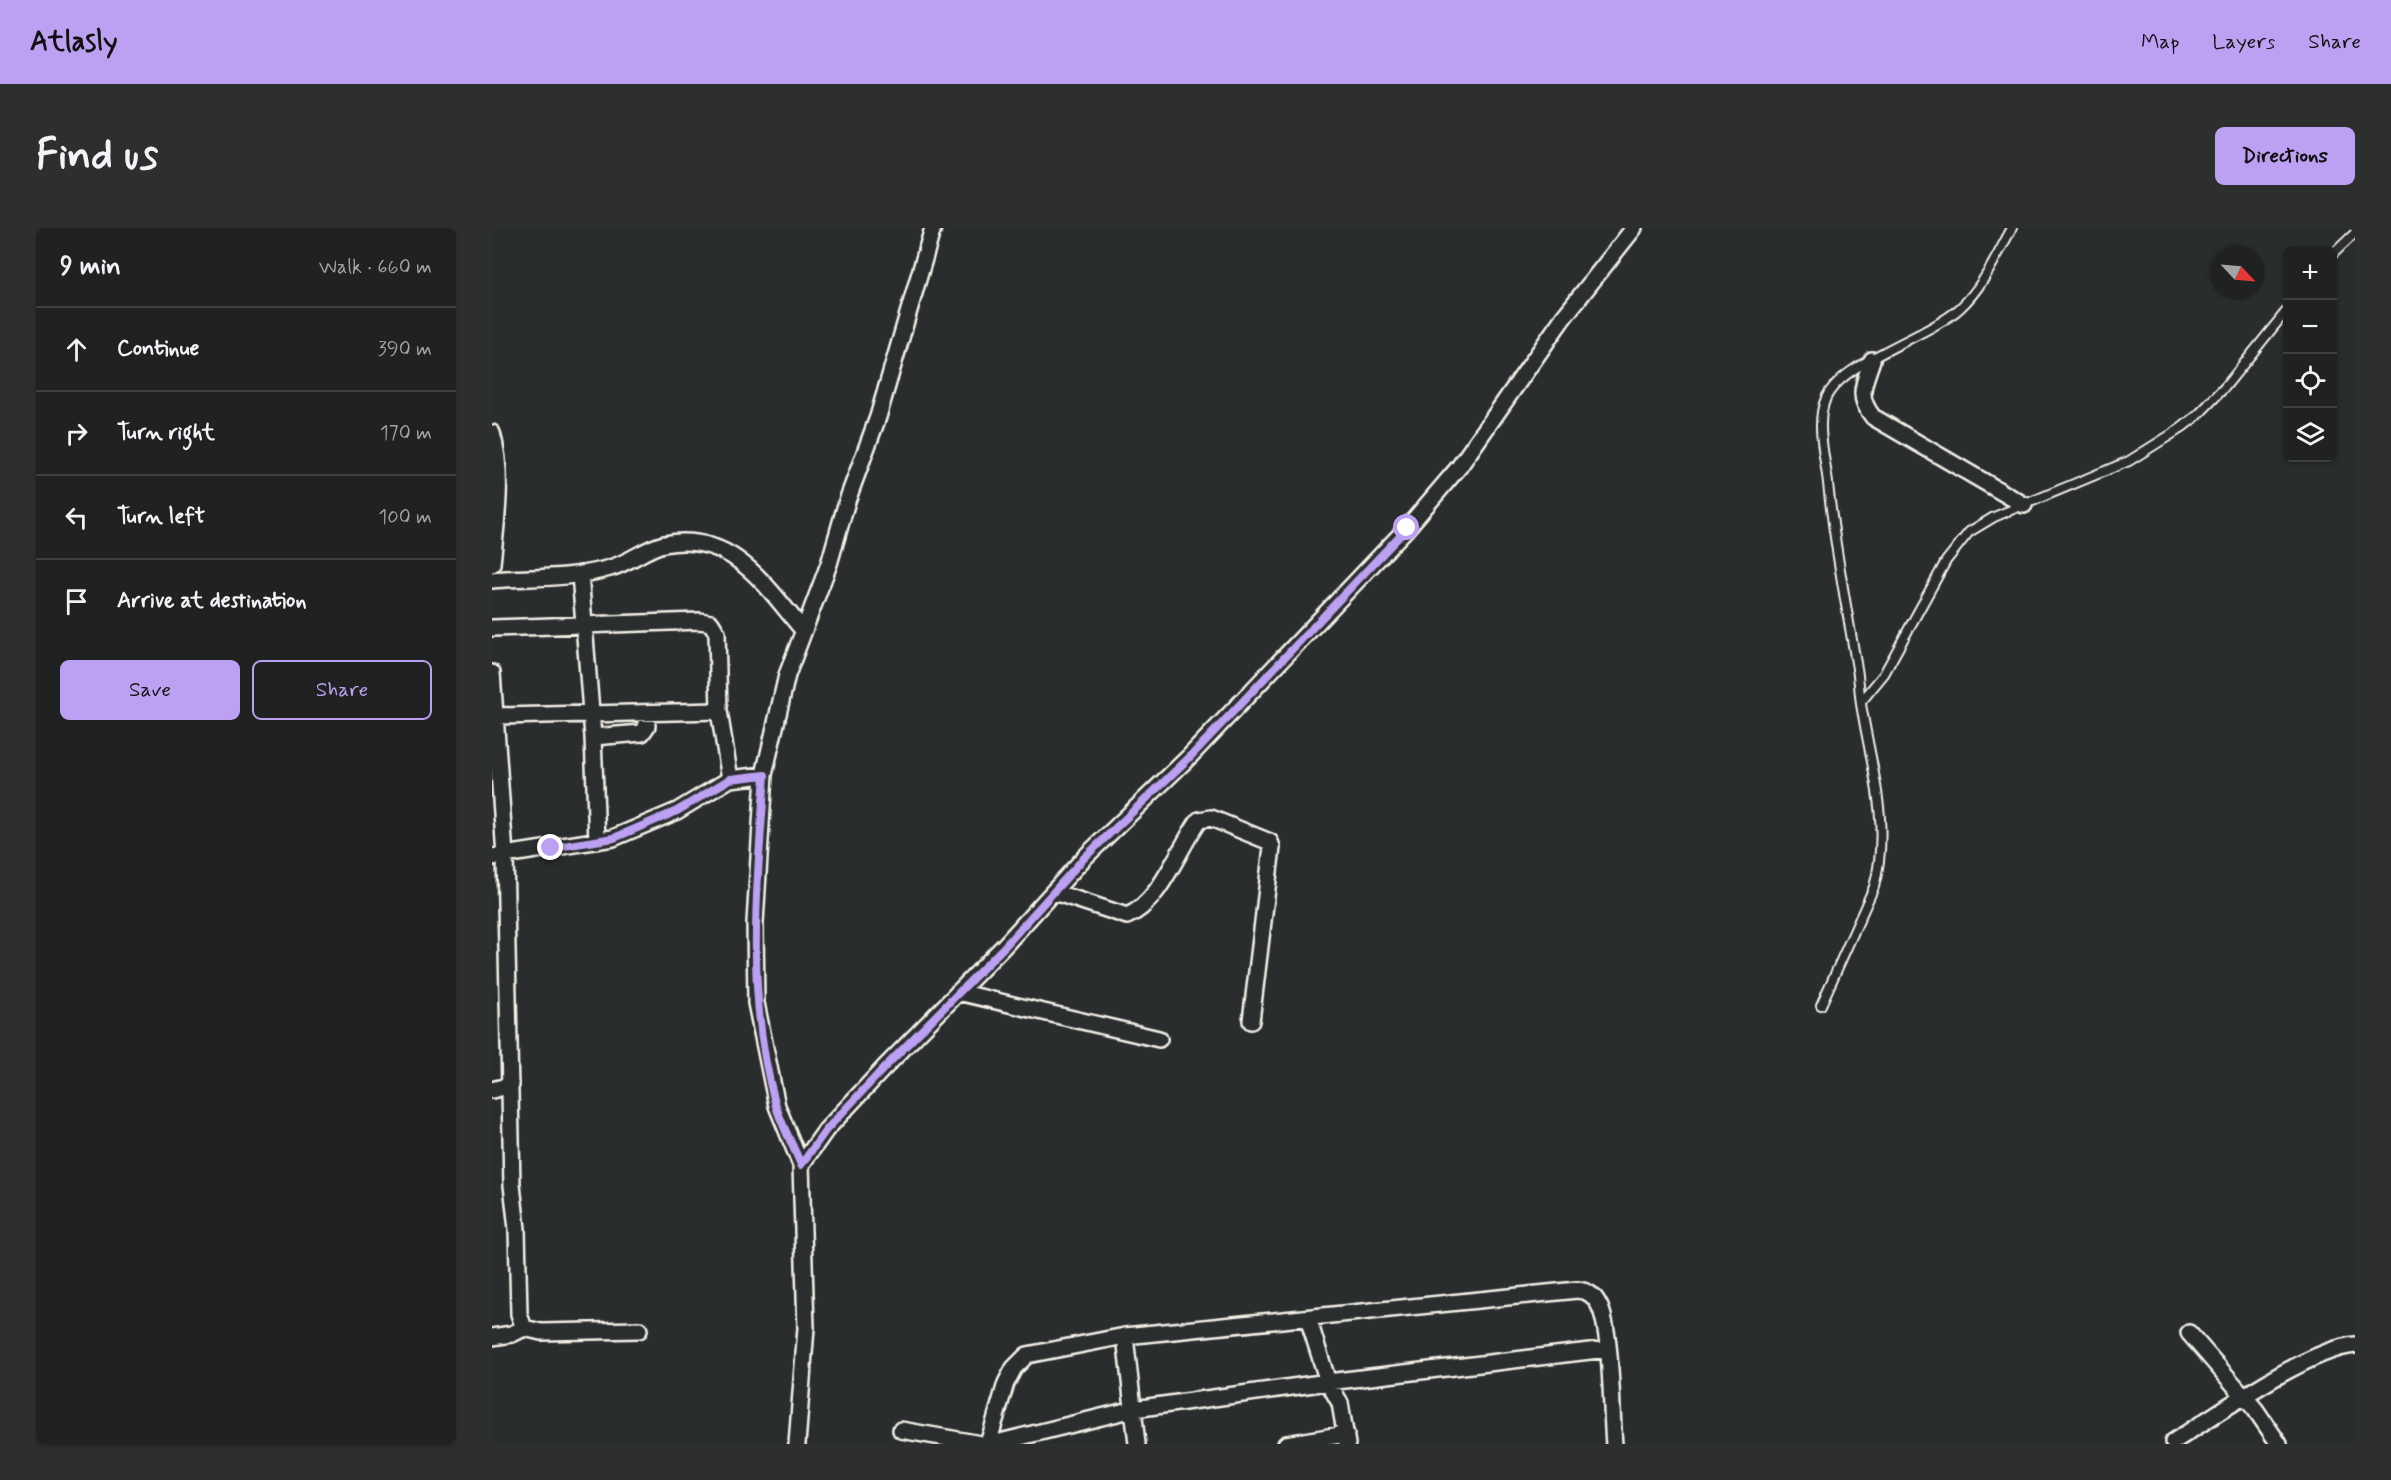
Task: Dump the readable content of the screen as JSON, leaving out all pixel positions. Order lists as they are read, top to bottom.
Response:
{
  "north": "bottom right",
  "page": {
    "header": "Atlasly",
    "nav": ["Map", "Layers", "Share"],
    "buttons": [
      "Directions",
      ["Save", "Share"]
    ],
    "title": "Find us",
    "heading": ["9 min", "Walk · 660 m"],
    "map_buttons": ["+", "−"],
    "list": [
      ["Continue", "390 m"],
      ["Turn right", "170 m"],
      ["Turn left", "100 m"],
      "Arrive at destination"
    ]
  }
}
